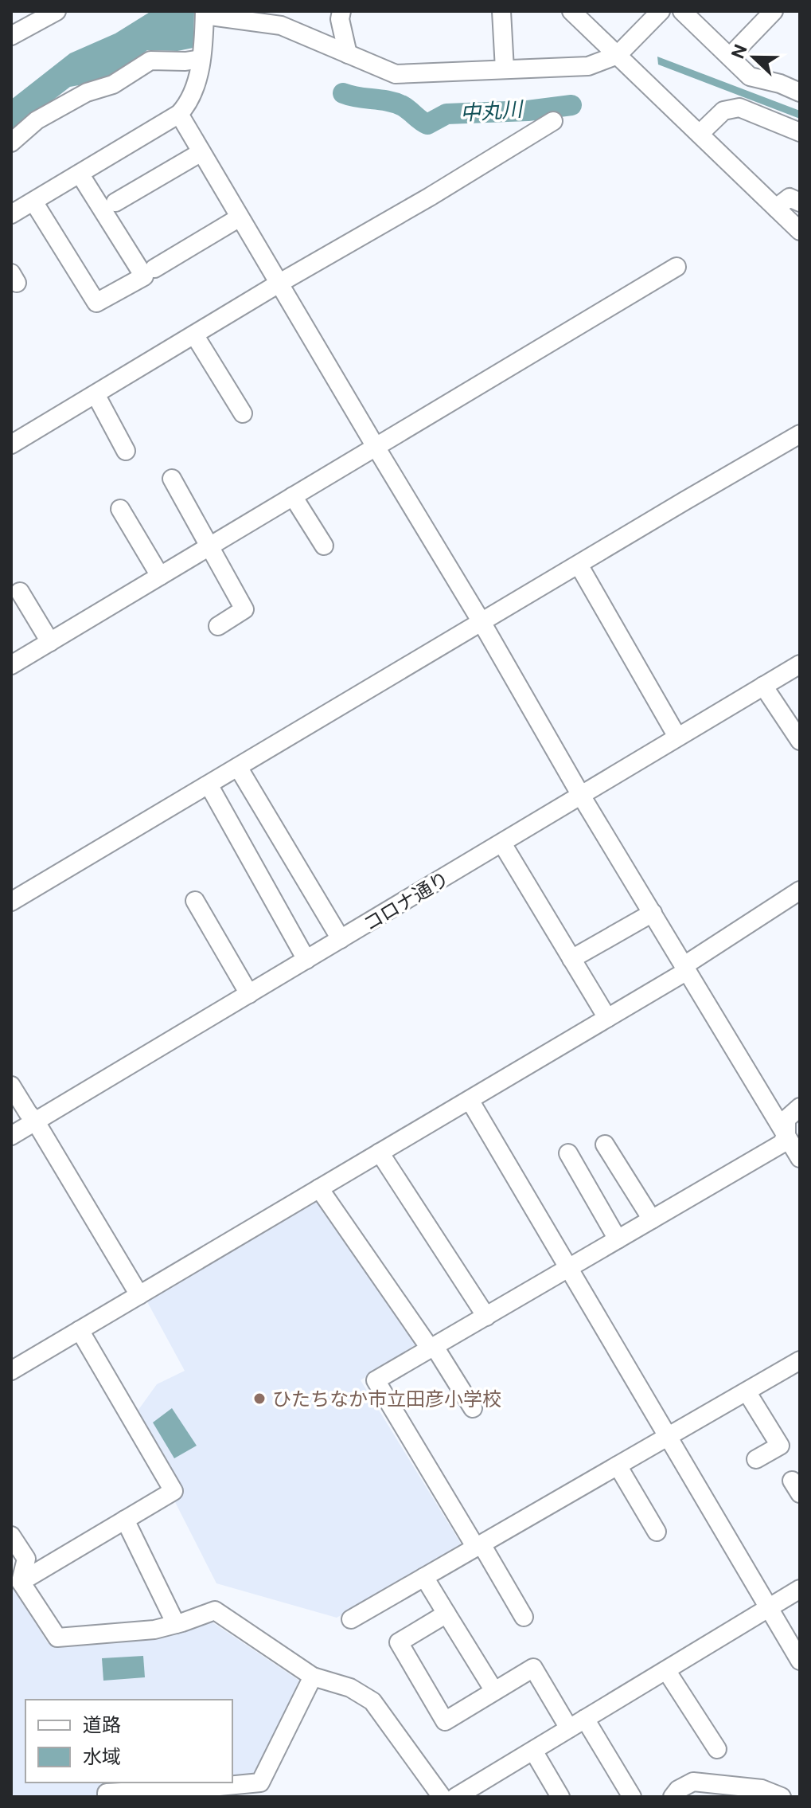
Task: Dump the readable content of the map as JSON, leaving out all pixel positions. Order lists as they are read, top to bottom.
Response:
{
  "streets": {
    "street": ["コロナ通り"]
  },
  "water": ["中丸川"],
  "places": ["ひたちなか市立田彦小学校"],
  "legend": ["道路", "水域"],
  "north": "left"
}
